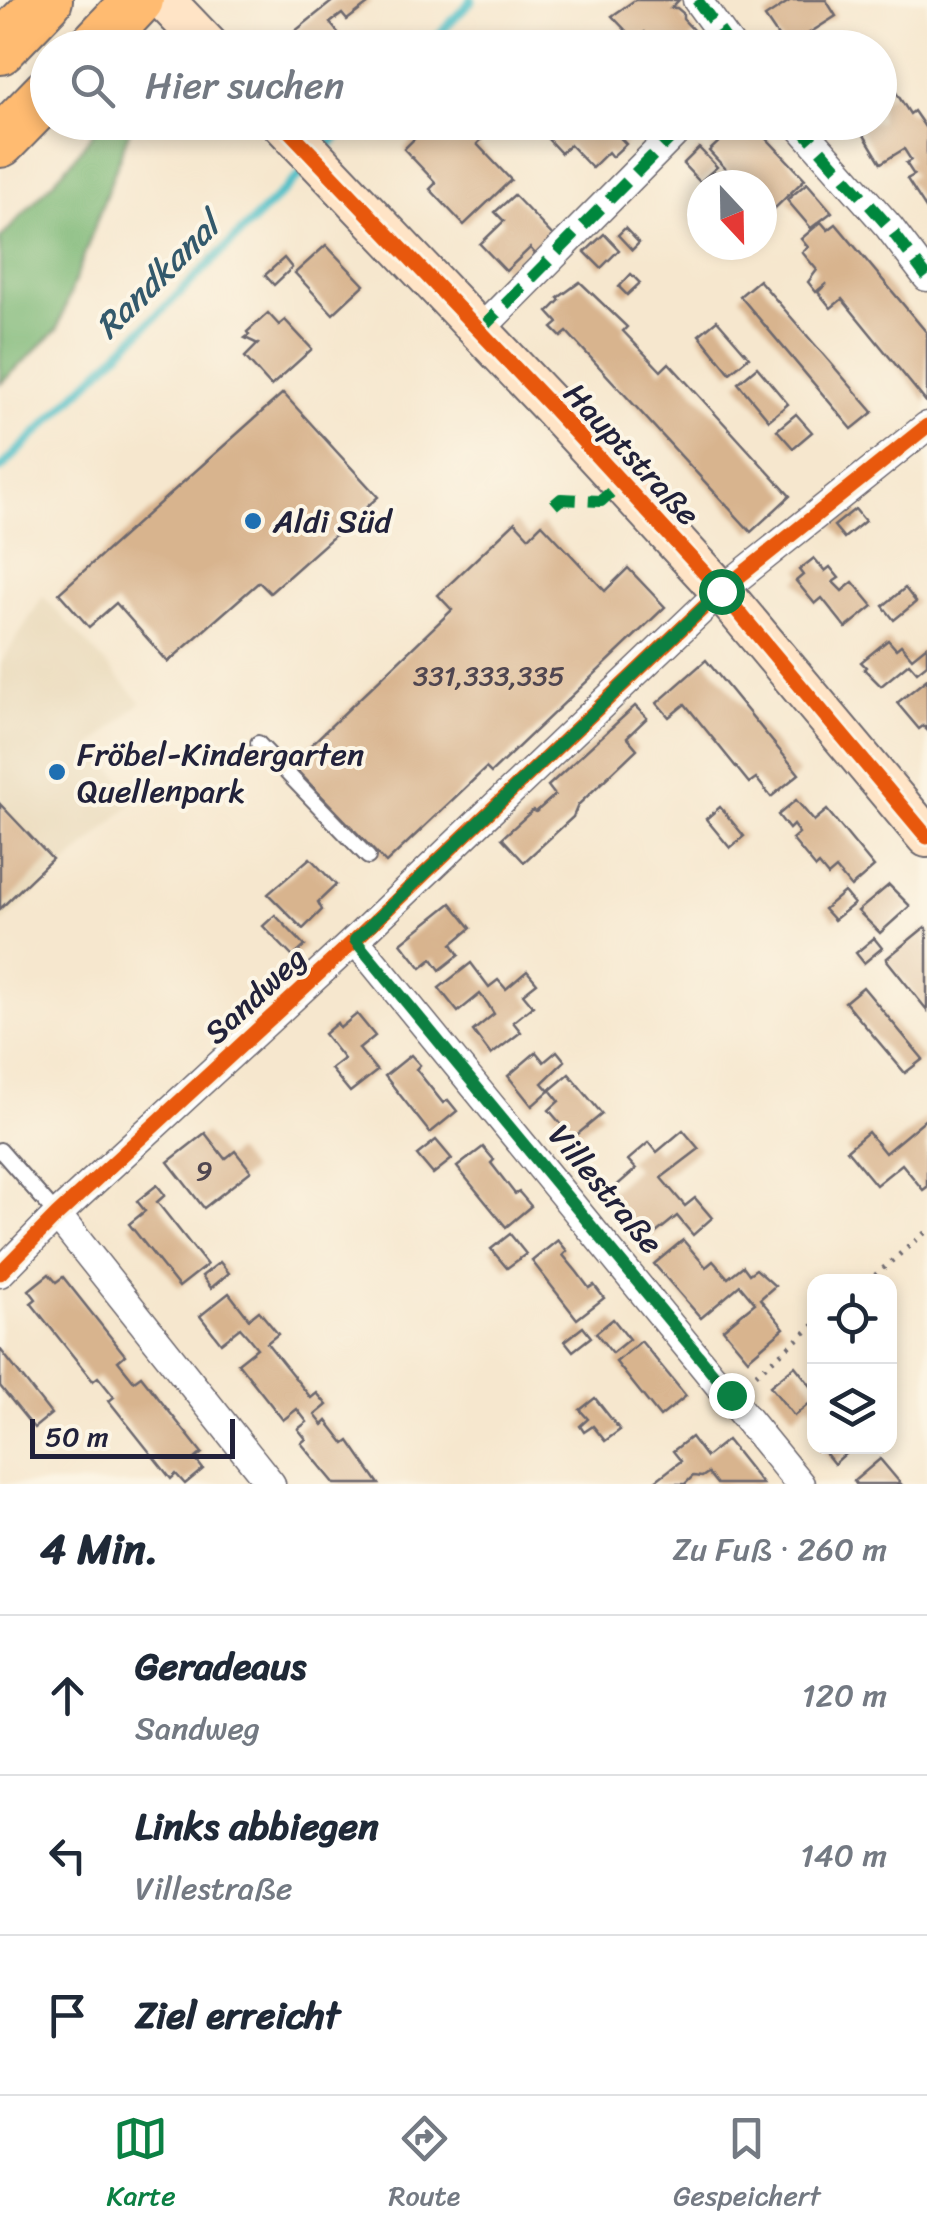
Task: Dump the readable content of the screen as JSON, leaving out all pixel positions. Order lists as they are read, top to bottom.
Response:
{
  "streets": {
    "main road": ["Hauptstraße"],
    "street": ["Sandweg", "Villestraße"]
  },
  "crossings": [
    ["Hauptstraße", "Sandweg"],
    ["Sandweg", "Villestraße"]
  ],
  "water": ["Randkanal"],
  "places": ["Aldi Süd", "Fröbel-Kindergarten Quellenpark"],
  "house_numbers": ["331,333,335", "9"],
  "scale_bar": "50 m",
  "north": "bottom",
  "page": {
    "search": "Hier suchen",
    "scale": "50 m",
    "heading": ["4 Min.", "Zu Fuß · 260 m"],
    "list": [
      ["Geradeaus", "Sandweg", "120 m"],
      ["Links abbiegen", "Villestraße", "140 m"],
      "Ziel erreicht"
    ],
    "nav": ["Karte", "Route", "Gespeichert"]
  }
}
